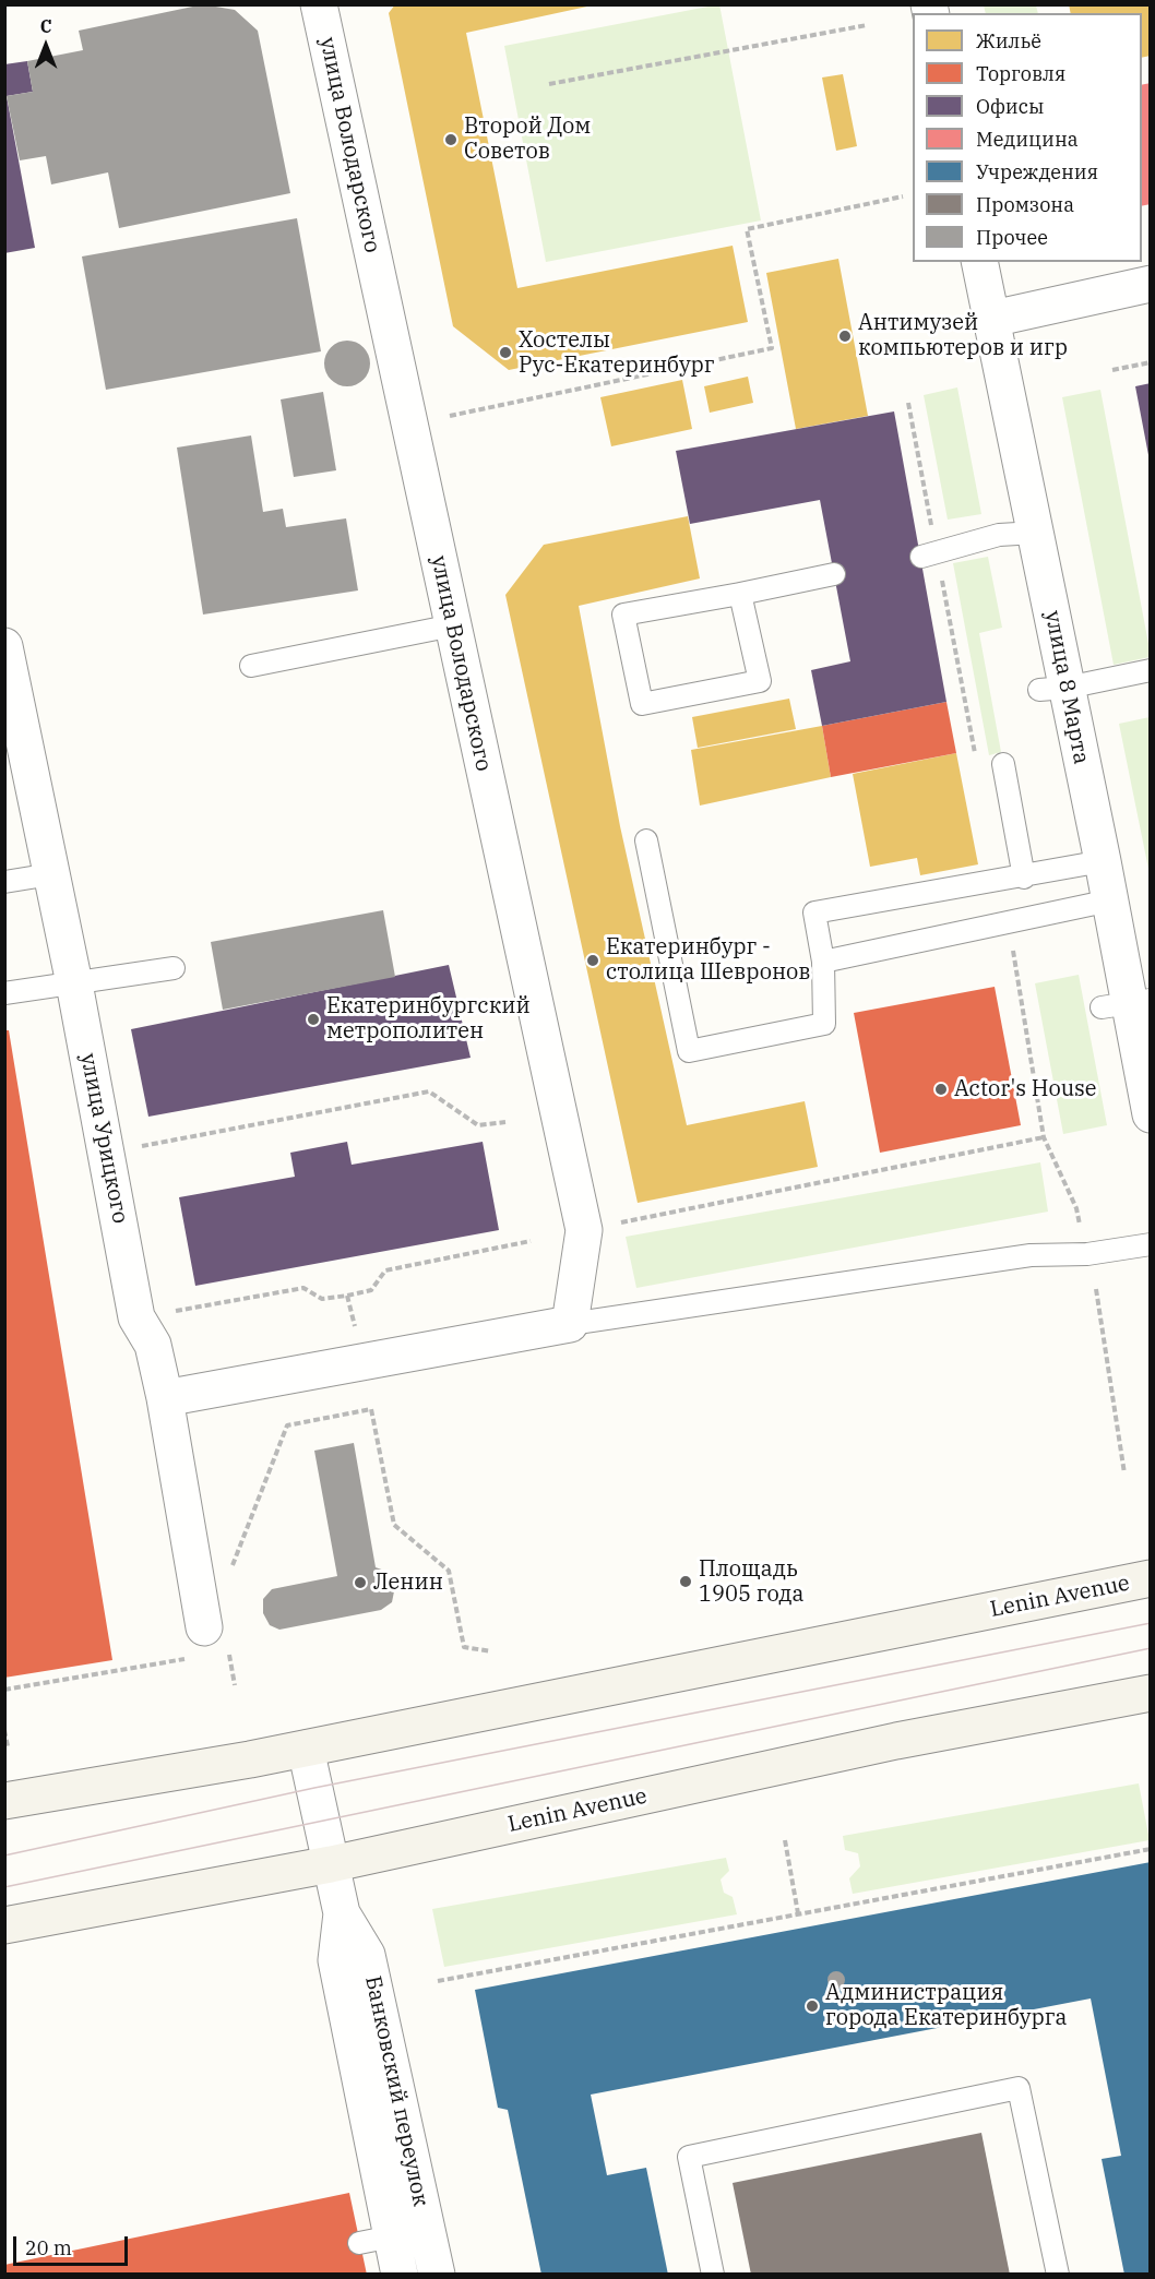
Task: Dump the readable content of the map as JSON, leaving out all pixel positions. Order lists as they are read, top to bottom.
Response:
{
  "streets": {
    "main road": ["Lenin Avenue"],
    "street": [
      "улица Володарского",
      "улица 8 Марта",
      "улица Урицкого",
      "Банковский переулок"
    ]
  },
  "crossings": [
    ["Lenin Avenue", "Банковский переулок"]
  ],
  "places": [
    "Второй Дом Советов",
    "Антимузей компьютеров и игр",
    "Хостелы Рус-Екатеринбург",
    "Екатеринбург - столица Шевронов",
    "Екатеринбургский метрополитен",
    "Actor's House",
    "Площадь 1905 года",
    "Ленин",
    "Администрация города Екатеринбурга"
  ],
  "legend": [
    "Жильё",
    "Торговля",
    "Офисы",
    "Медицина",
    "Учреждения",
    "Промзона",
    "Прочее"
  ],
  "scale_bar": "20 m",
  "north": "top"
}
